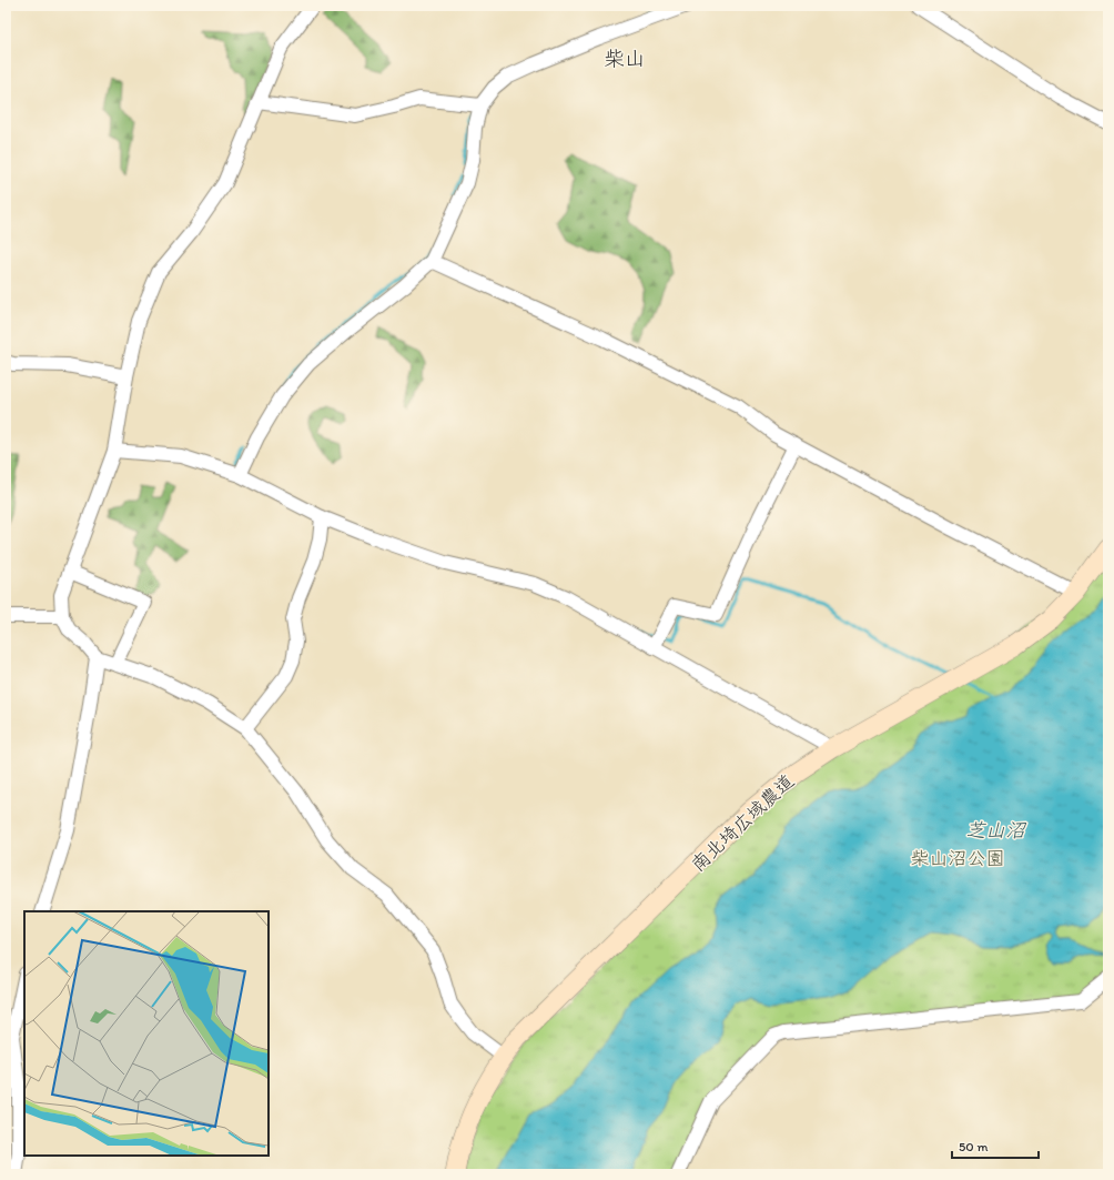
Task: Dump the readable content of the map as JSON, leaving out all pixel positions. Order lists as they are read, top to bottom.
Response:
{
  "streets": {
    "street": ["南北埼広域農道"]
  },
  "districts": ["柴山"],
  "water": ["芝山沼"],
  "parks": ["柴山沼公園"],
  "scale_bar": "50 m"
}
